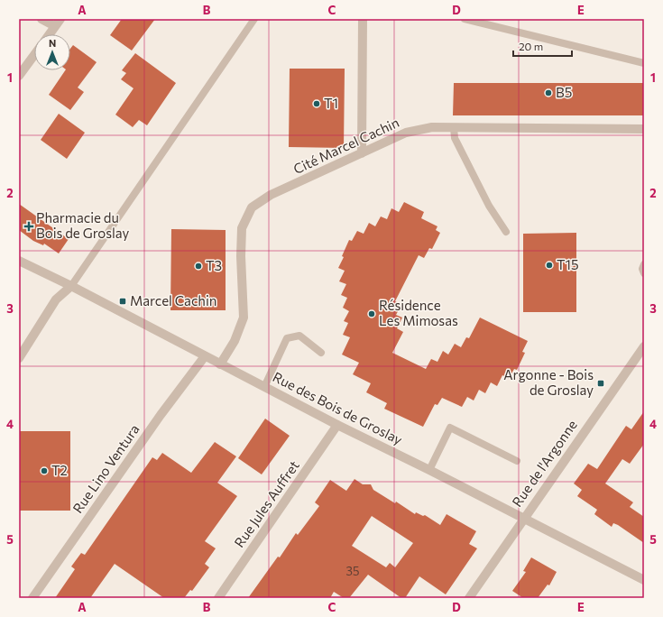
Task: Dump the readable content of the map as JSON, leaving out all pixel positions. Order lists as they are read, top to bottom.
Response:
{
  "streets": {
    "street": [
      "Cité Marcel Cachin",
      "Rue des Bois de Groslay",
      "Rue de l'Argonne",
      "Rue Lino Ventura",
      "Rue Jules Auffret"
    ]
  },
  "crossings": [
    ["Cité Marcel Cachin", "Rue des Bois de Groslay"],
    ["Rue des Bois de Groslay", "Rue de l'Argonne"],
    ["Rue des Bois de Groslay", "Rue Lino Ventura"],
    ["Rue des Bois de Groslay", "Rue Jules Auffret"]
  ],
  "places": {
    "other": [
      "B5",
      "T1",
      "T15",
      "T3",
      "Résidence Les Mimosas",
      "T2"
    ],
    "health": ["Pharmacie du Bois de Groslay"],
    "transit": ["Marcel Cachin", "Argonne - Bois de Groslay"]
  },
  "house_numbers": ["35"],
  "scale_bar": "20 m",
  "north": "top",
  "grid": {
    "columns": [
      "A",
      "B",
      "C",
      "D",
      "E"
    ],
    "rows": [
      "1",
      "2",
      "3",
      "4",
      "5"
    ]
  }
}
